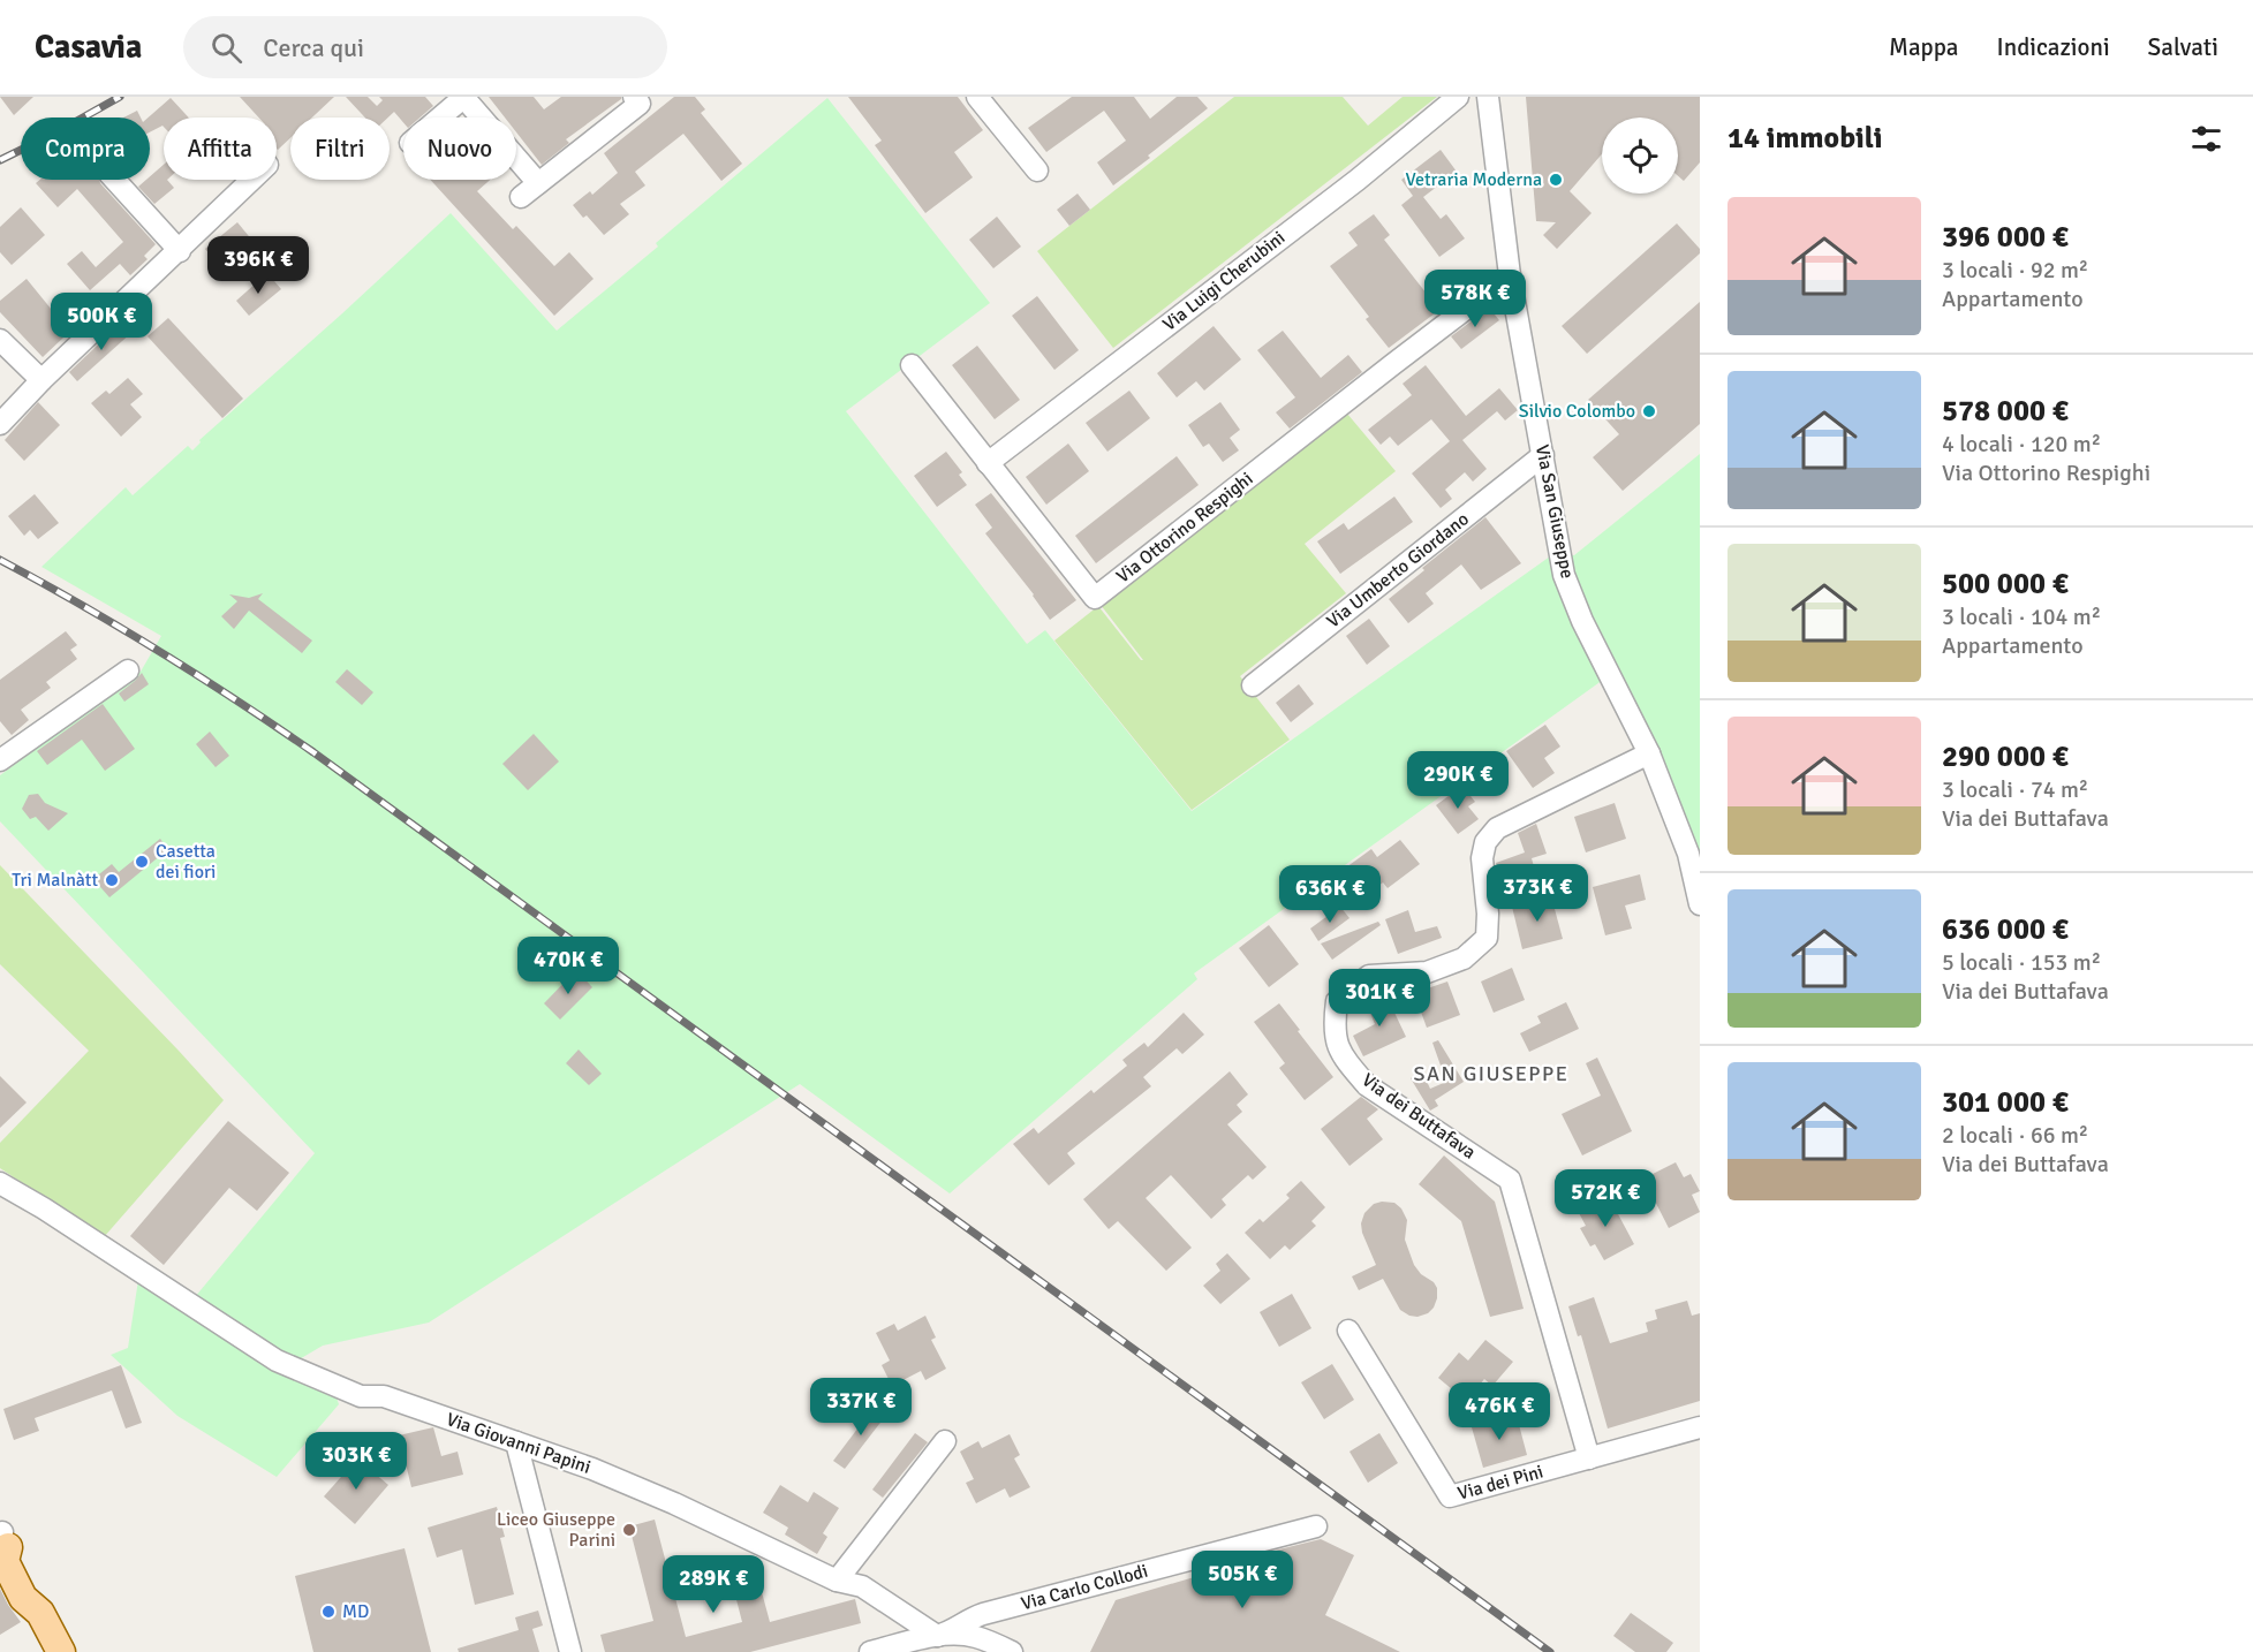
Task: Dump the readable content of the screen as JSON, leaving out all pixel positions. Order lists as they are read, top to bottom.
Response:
{
  "streets": {
    "street": [
      "Via Luigi Cherubini",
      "Via San Giuseppe",
      "Via Ottorino Respighi",
      "Via Umberto Giordano",
      "Via dei Buttafava",
      "Via Giovanni Papini",
      "Via dei Pini",
      "Via Carlo Collodi"
    ]
  },
  "crossings": [
    ["Via Luigi Cherubini", "Via Ottorino Respighi"],
    ["Via San Giuseppe", "Via Ottorino Respighi"],
    ["Via San Giuseppe", "Via Umberto Giordano"],
    ["Via San Giuseppe", "Via dei Buttafava"],
    ["Via dei Buttafava", "Via dei Pini"],
    ["Via Giovanni Papini", "Via Carlo Collodi"]
  ],
  "districts": ["SAN GIUSEPPE"],
  "places": [
    "Vetraria Moderna",
    "Silvio Colombo",
    "Casetta dei fiori",
    "Tri Malnàtt",
    "Liceo Giuseppe Parini",
    "MD"
  ],
  "page": {
    "header": "Casavia",
    "search": "Cerca qui",
    "nav": ["Mappa", "Indicazioni", "Salvati"],
    "heading": "14 immobili",
    "chip": [
      "Compra",
      "Affitta",
      "Filtri",
      "Nuovo"
    ],
    "list": [
      {
        "name": "396 000 €",
        "note": "3 locali · 92 m² · Appartamento"
      },
      {
        "name": "578 000 €",
        "note": "4 locali · 120 m² · Via Ottorino Respighi"
      },
      {
        "name": "500 000 €",
        "note": "3 locali · 104 m² · Appartamento"
      },
      {
        "name": "290 000 €",
        "note": "3 locali · 74 m² · Via dei Buttafava"
      },
      {
        "name": "636 000 €",
        "note": "5 locali · 153 m² · Via dei Buttafava"
      },
      {
        "name": "301 000 €",
        "note": "2 locali · 66 m² · Via dei Buttafava"
      }
    ],
    "price": [
      "396K €",
      "578K €",
      "500K €",
      "290K €",
      "373K €",
      "636K €",
      "470K €",
      "301K €",
      "572K €",
      "337K €",
      "476K €",
      "303K €",
      "505K €",
      "289K €"
    ]
  }
}
